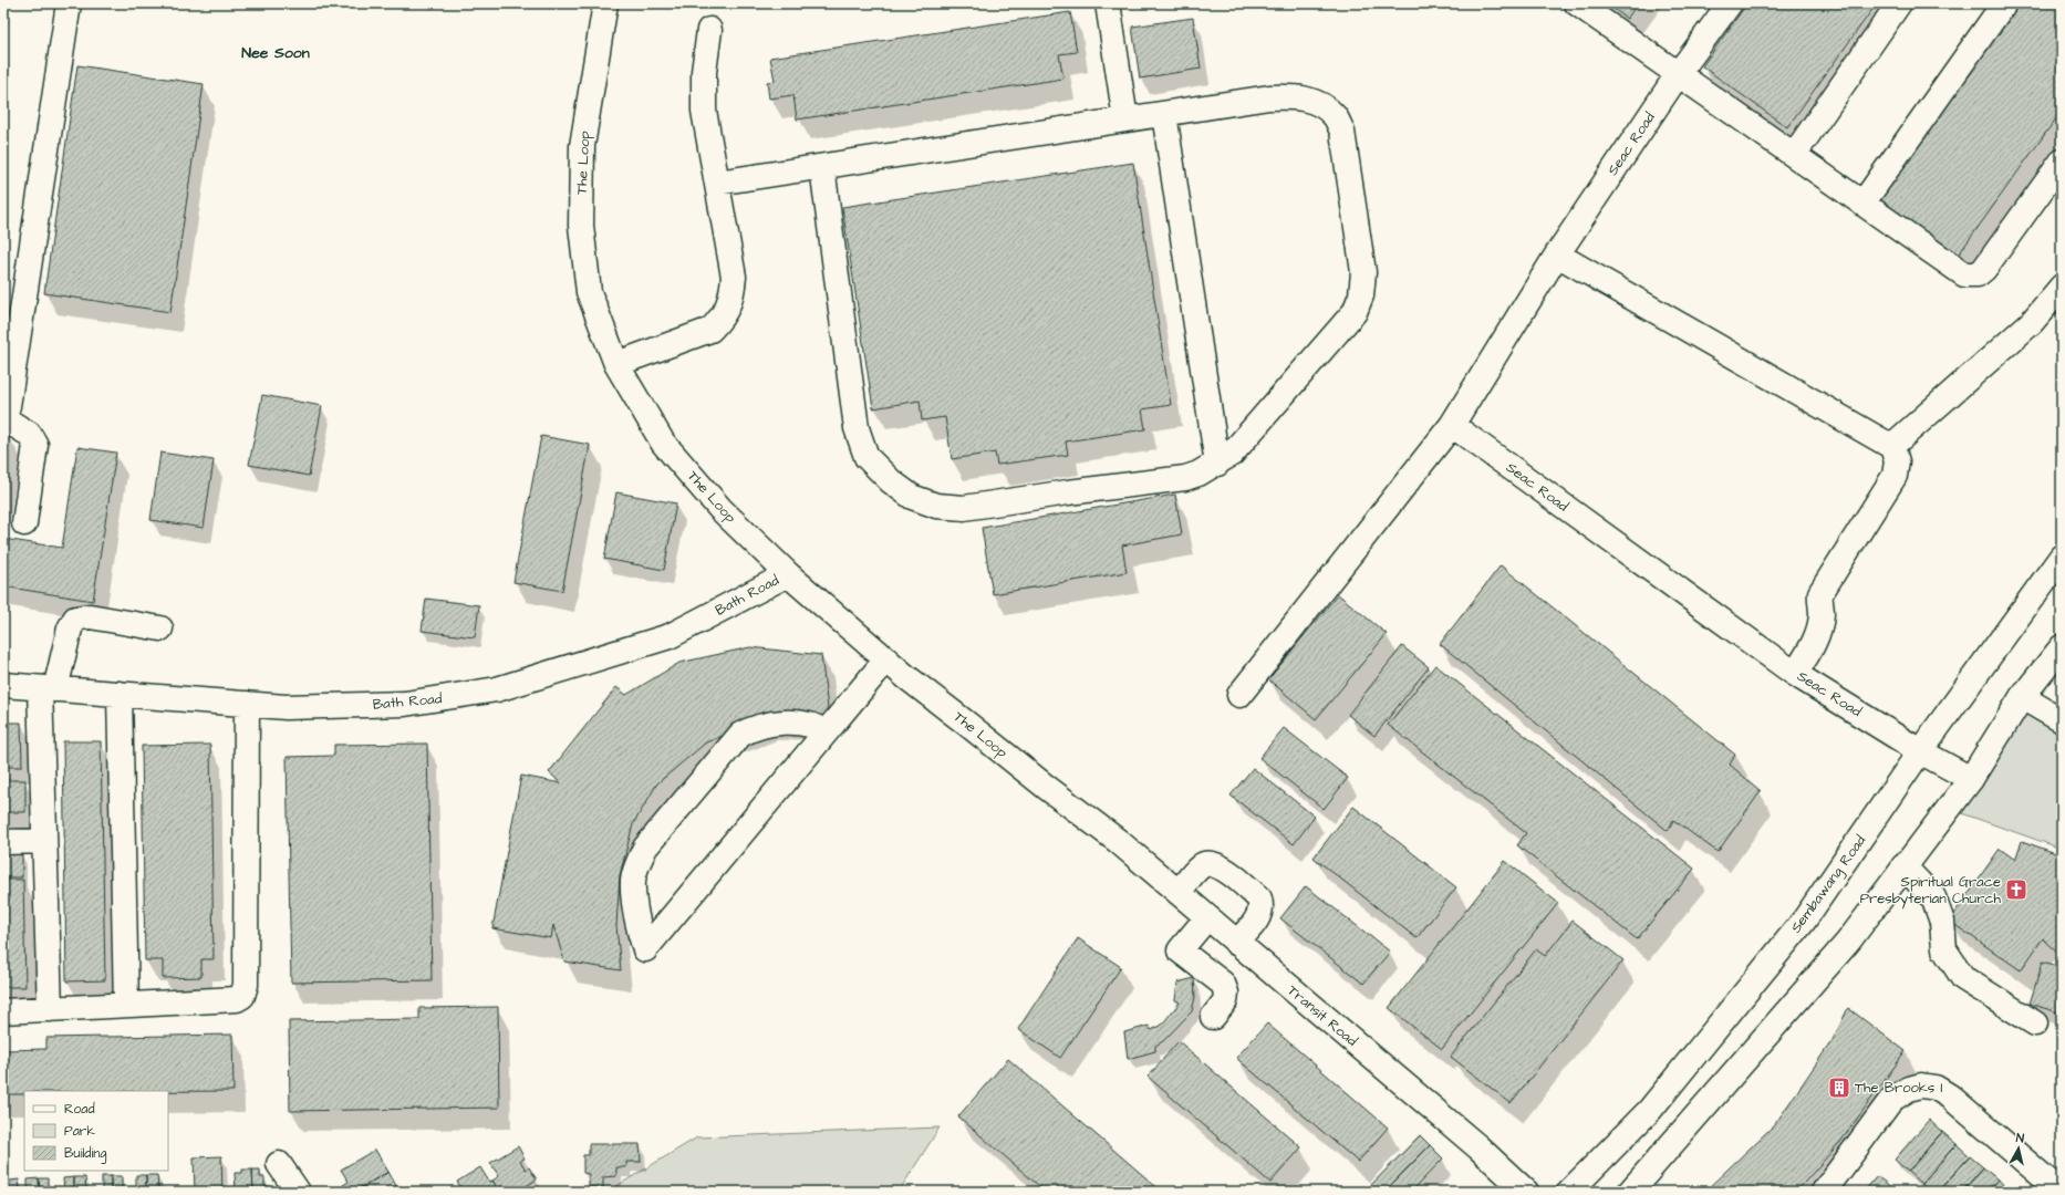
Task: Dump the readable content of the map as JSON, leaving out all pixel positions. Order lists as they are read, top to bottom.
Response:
{
  "streets": {
    "main road": [
      "Seac Road",
      "The Loop",
      "Bath Road",
      "Sembawang Road",
      "Transit Road"
    ]
  },
  "crossings": [
    ["Seac Road", "Sembawang Road"],
    ["The Loop", "Bath Road"],
    ["The Loop", "Transit Road"]
  ],
  "districts": ["Nee Soon"],
  "places": {
    "church": ["Spiritual Grace Presbyterian Church"],
    "building": ["The Brooks I"]
  },
  "legend": ["Road", "Park", "Building"],
  "north": "top"
}
